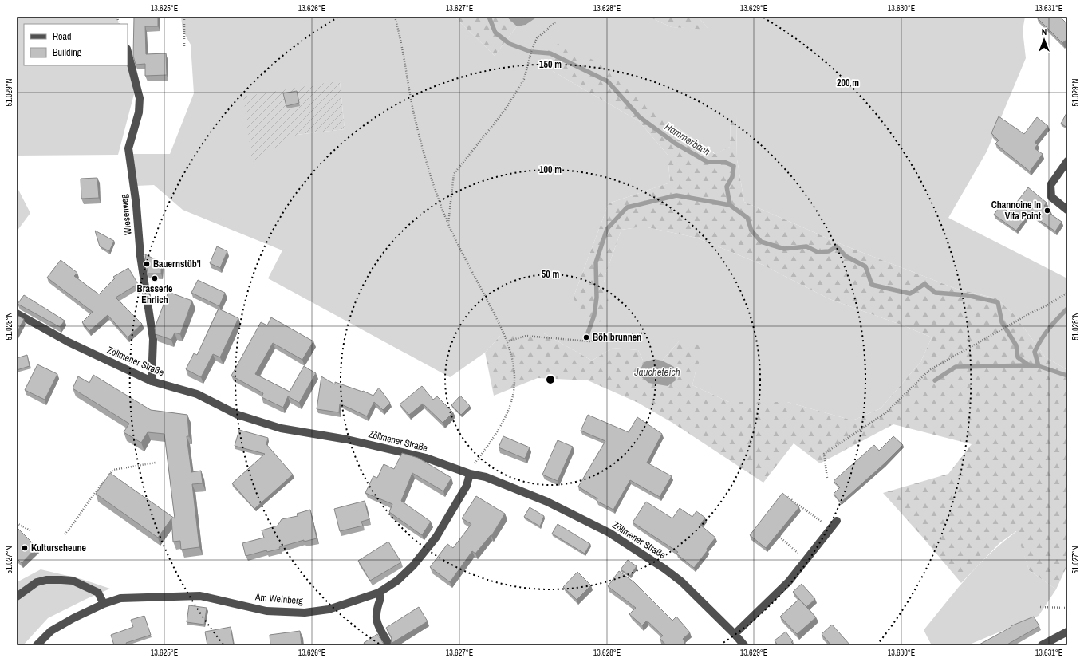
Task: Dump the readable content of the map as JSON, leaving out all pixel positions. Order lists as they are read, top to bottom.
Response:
{
  "streets": {
    "street": ["Wiesenweg", "Zöllmener Straße", "Am Weinberg"]
  },
  "crossings": [
    ["Wiesenweg", "Zöllmener Straße"],
    ["Zöllmener Straße", "Am Weinberg"]
  ],
  "water": ["Hammerbach", "Jaucheteich"],
  "places": [
    "Channoine In Vita Point",
    "Bauernstüb'l",
    "Brasserie Ehrlich",
    "Böhlbrunnen",
    "Kulturscheune"
  ],
  "legend": ["Road", "Building"],
  "north": "top",
  "coordinates": [
    "13.625°E",
    "13.626°E",
    "13.627°E",
    "13.628°E",
    "13.629°E",
    "13.630°E",
    "13.631°E",
    "51.029°N",
    "51.028°N",
    "51.027°N"
  ],
  "rings": [
    "150 m",
    "200 m",
    "100 m",
    "50 m"
  ]
}
